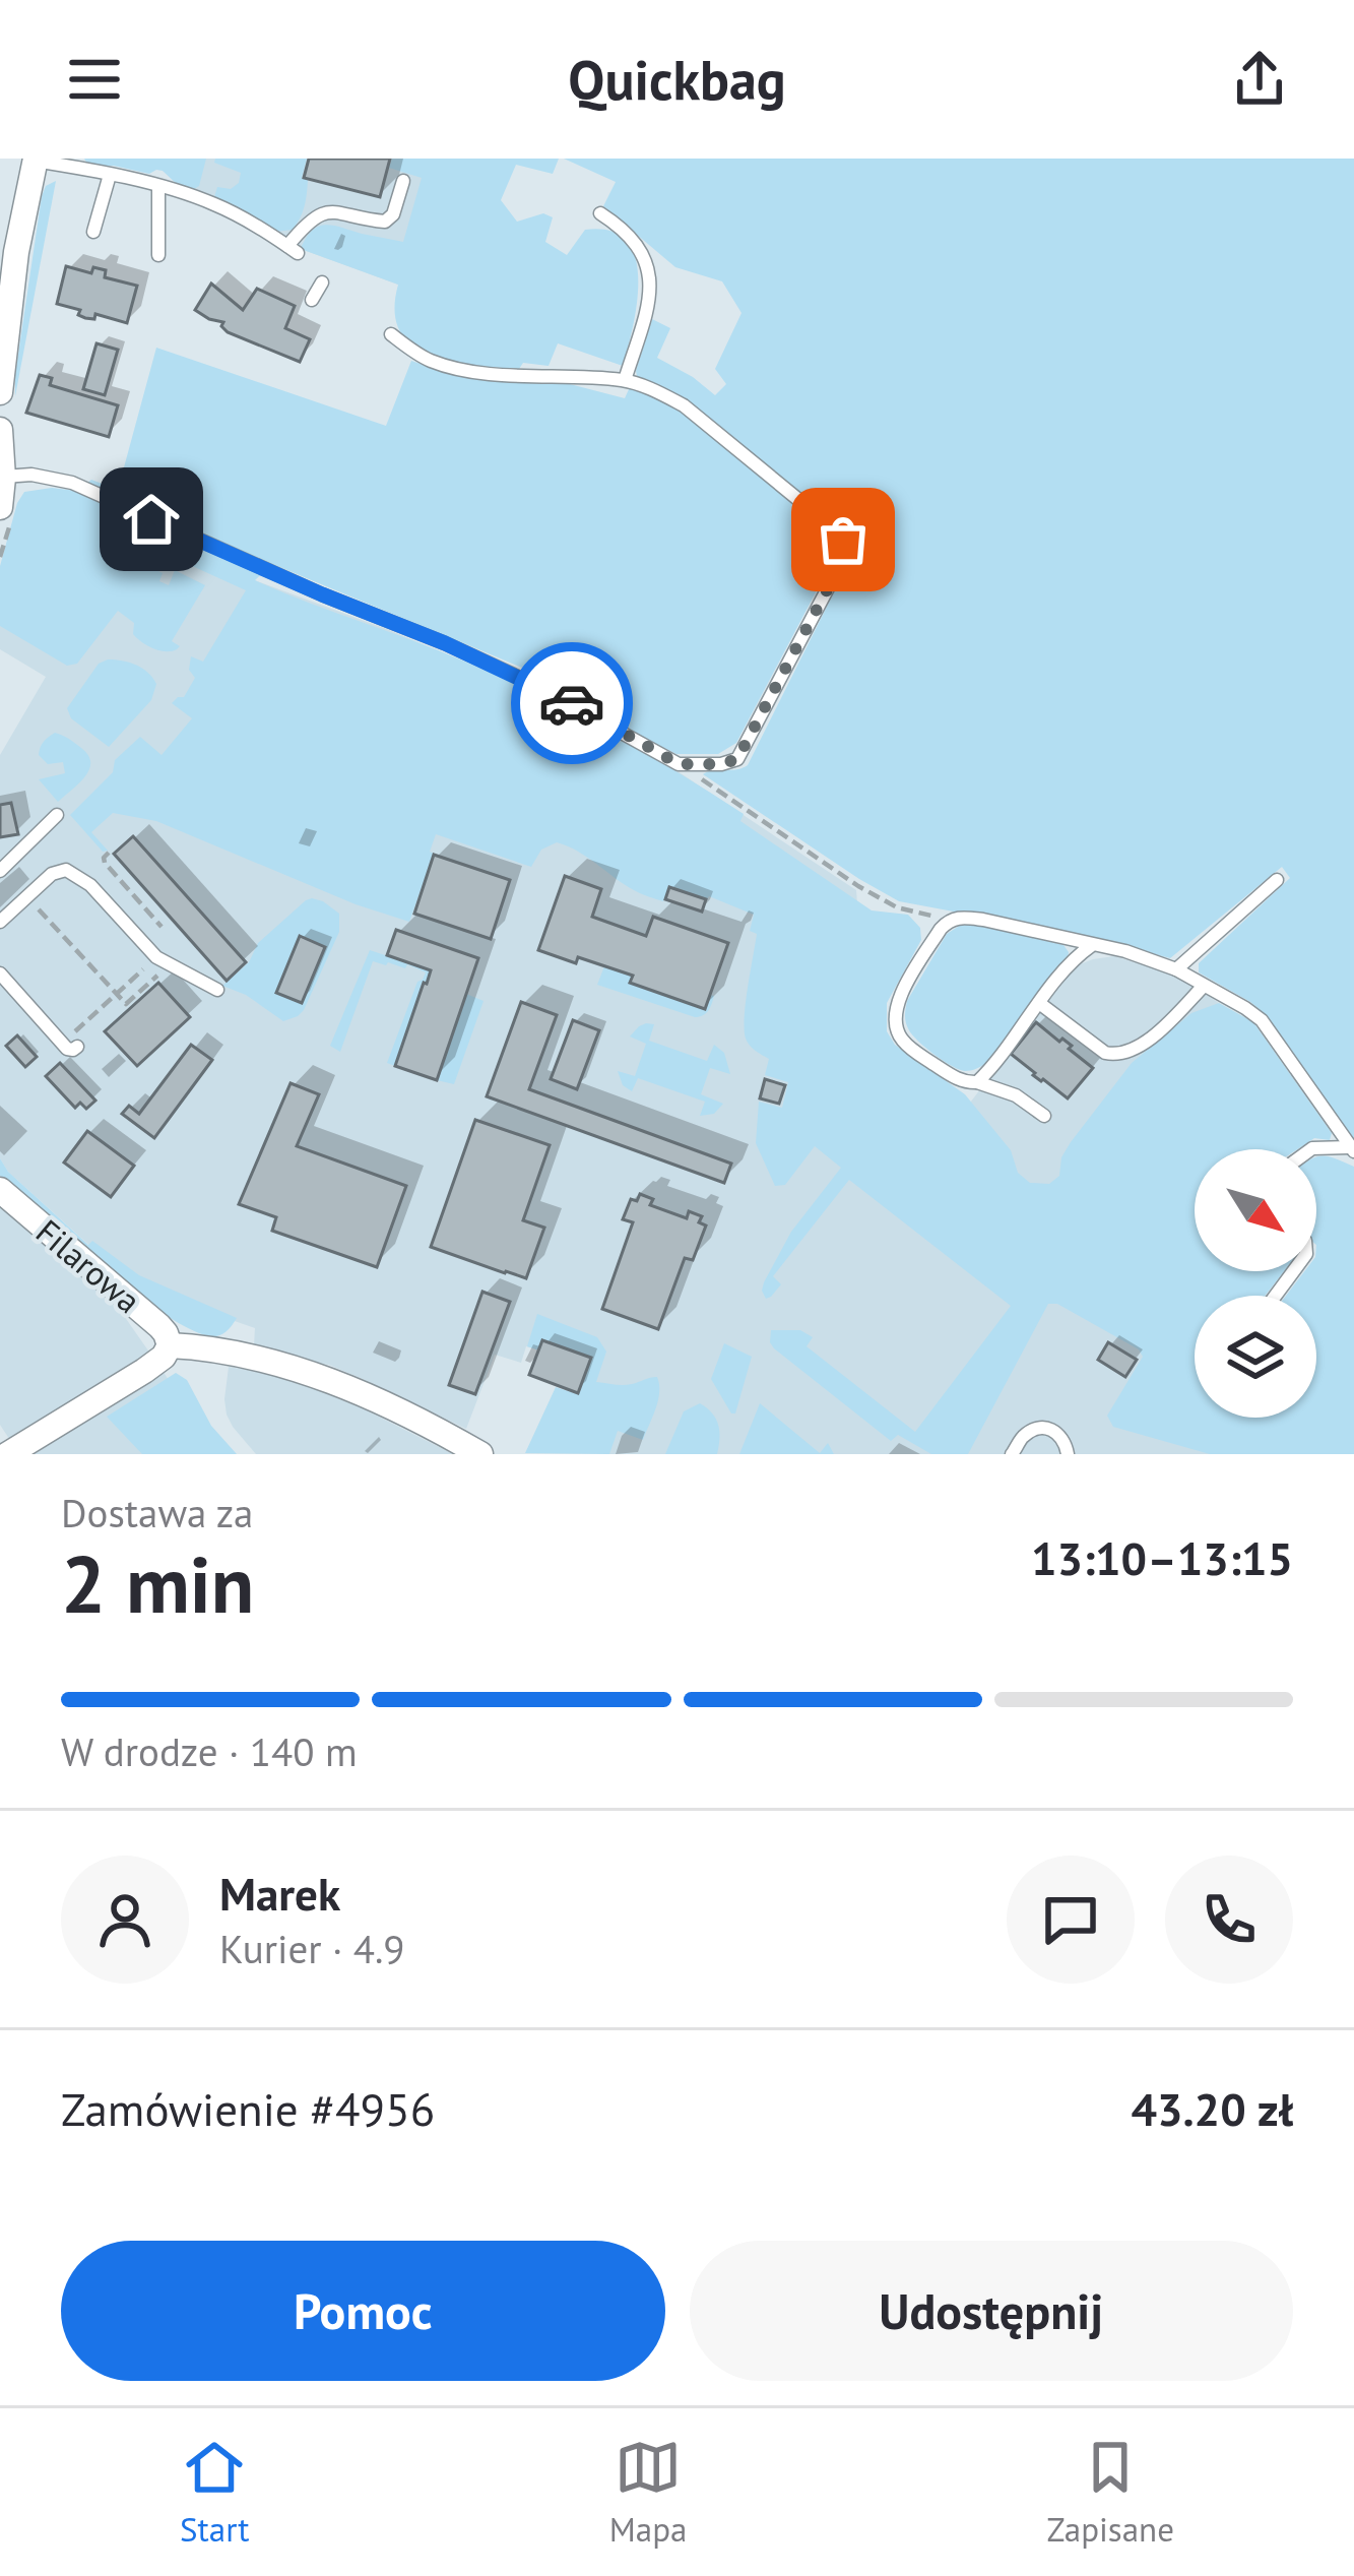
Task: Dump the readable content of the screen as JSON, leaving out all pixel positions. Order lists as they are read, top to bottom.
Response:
{
  "streets": {
    "street": ["Filarowa"]
  },
  "north": "bottom right",
  "page": {
    "header": "Quickbag",
    "heading": ["2 min", "Dostawa za", "13:10–13:15"],
    "panel": [
      "Marek",
      "Kurier · 4.9",
      "Zamówienie #4956",
      "43.20 zł"
    ],
    "bar": "W drodze · 140 m",
    "buttons": ["Pomoc", "Udostępnij"],
    "tabs": ["Start", "Mapa", "Zapisane"]
  }
}
